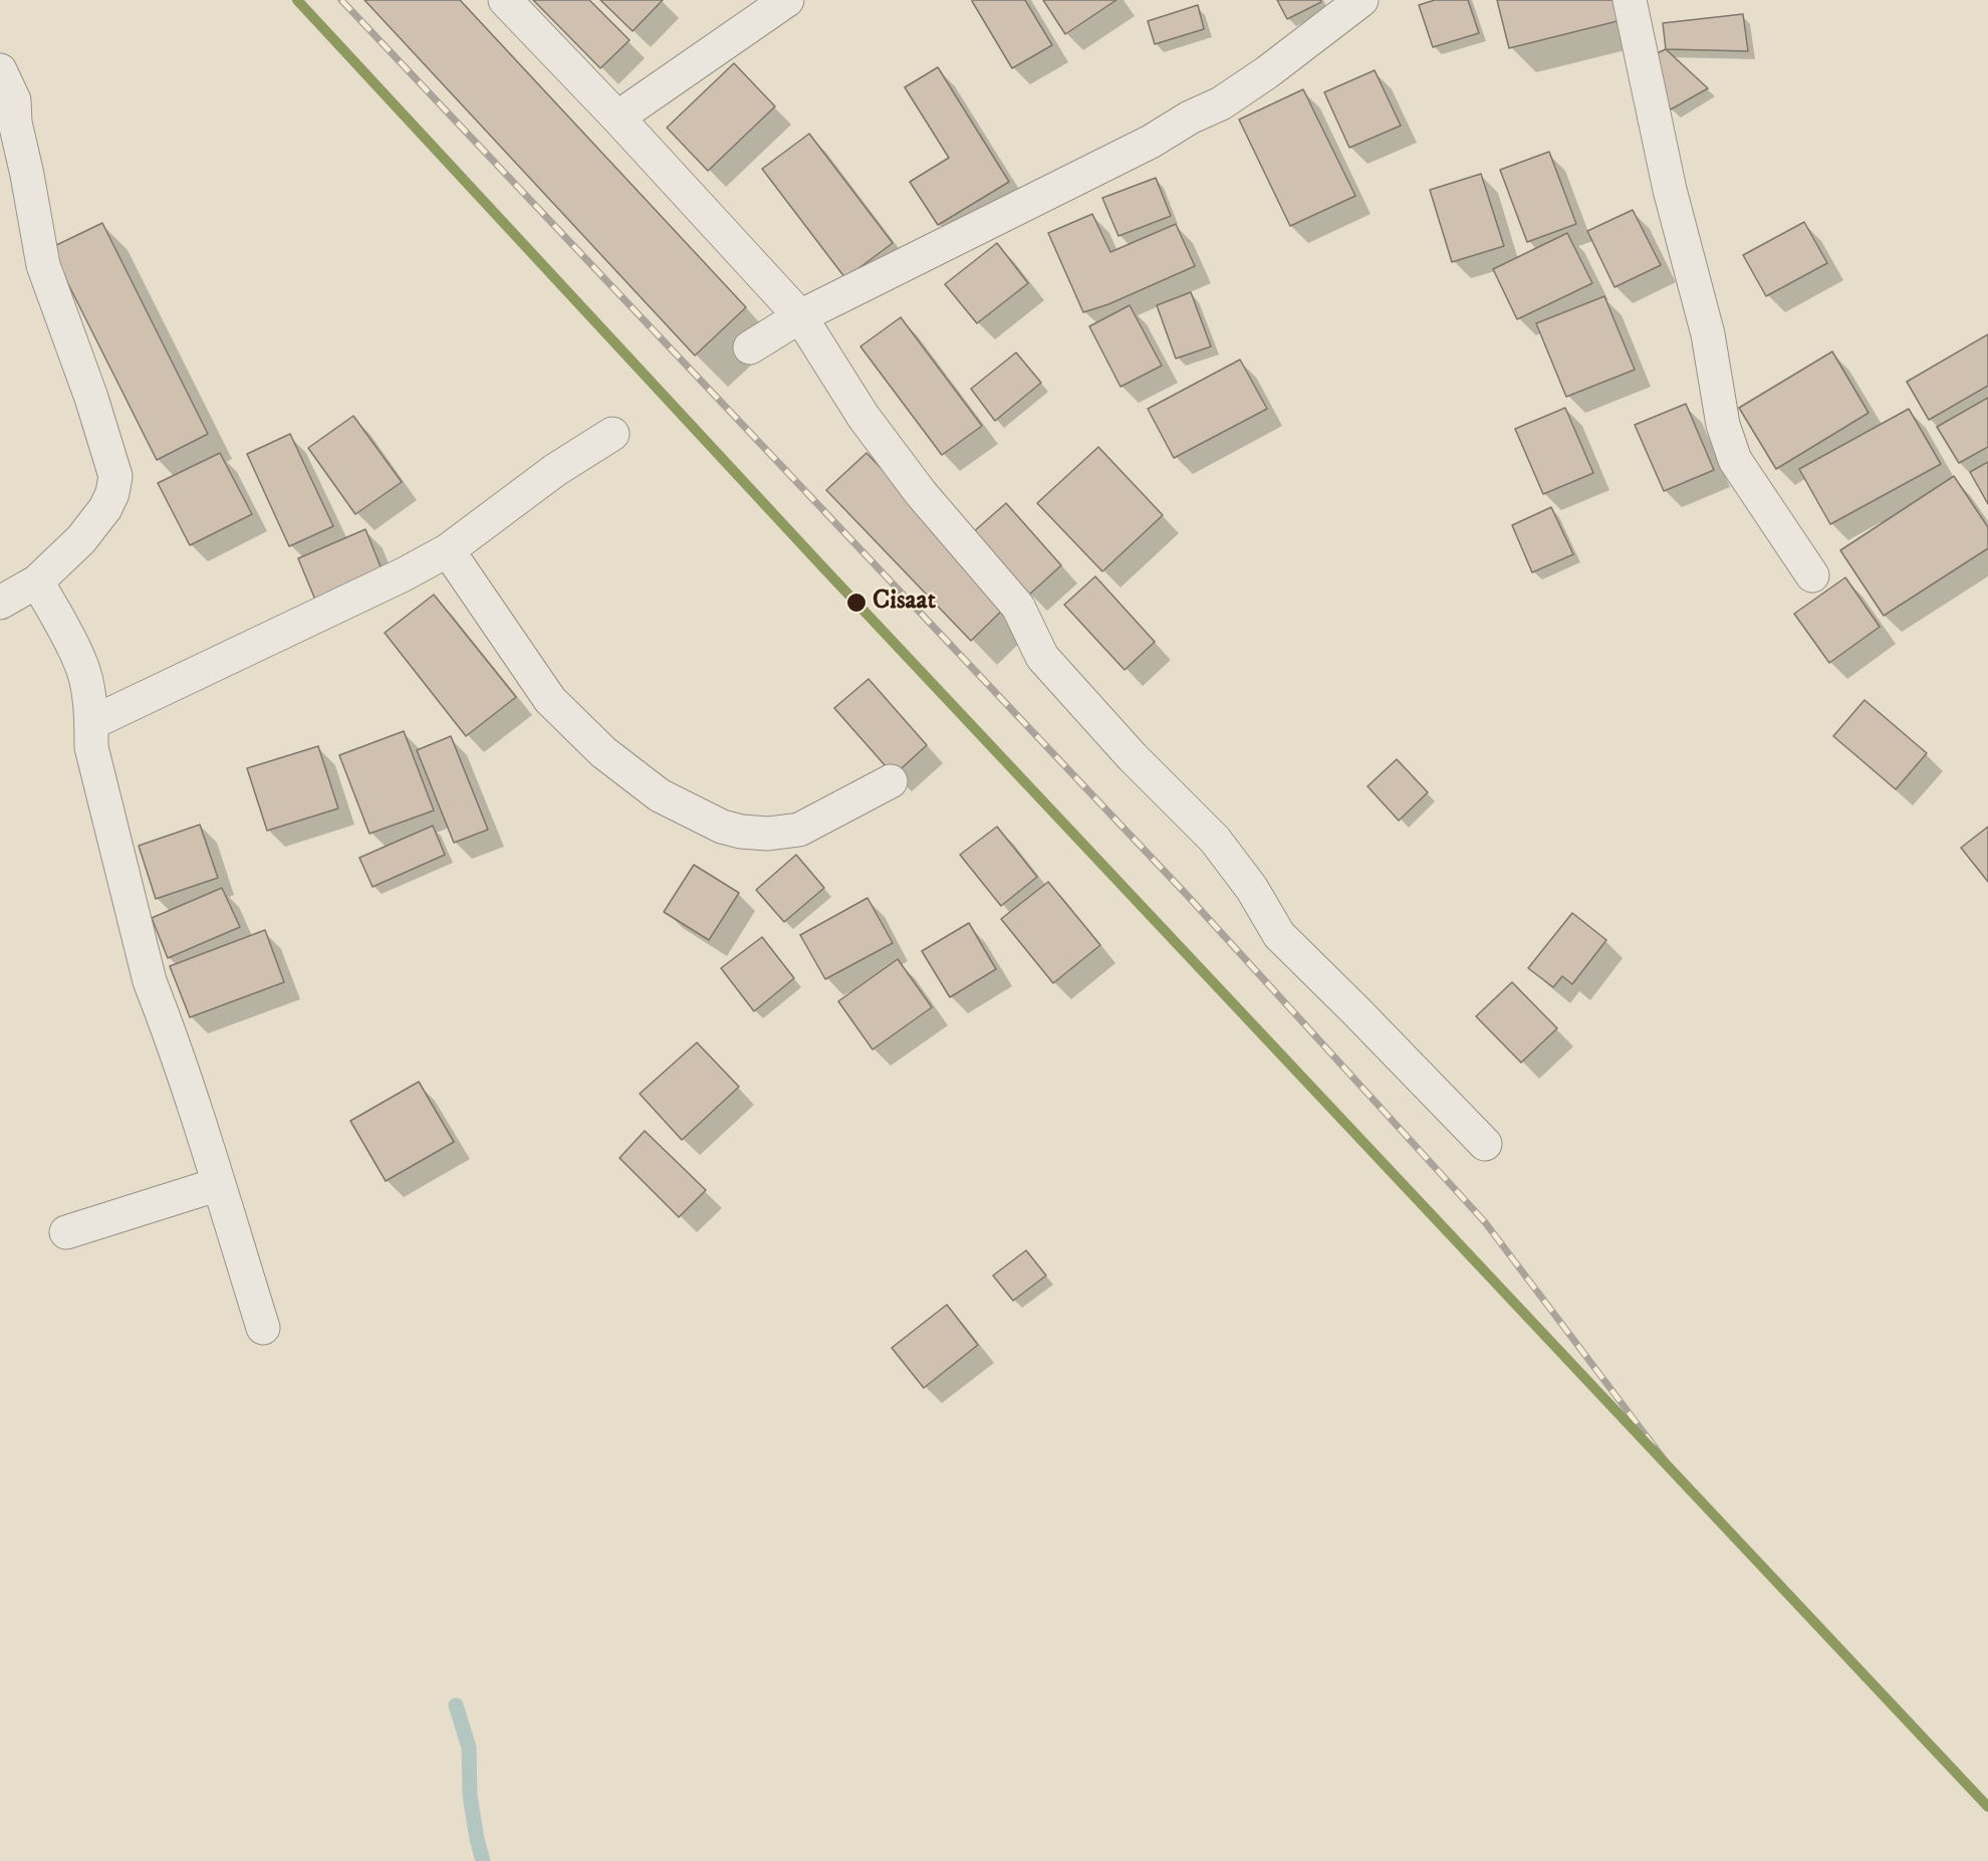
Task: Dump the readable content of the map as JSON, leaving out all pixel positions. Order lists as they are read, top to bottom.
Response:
{
  "places": ["Cisaat"]
}
